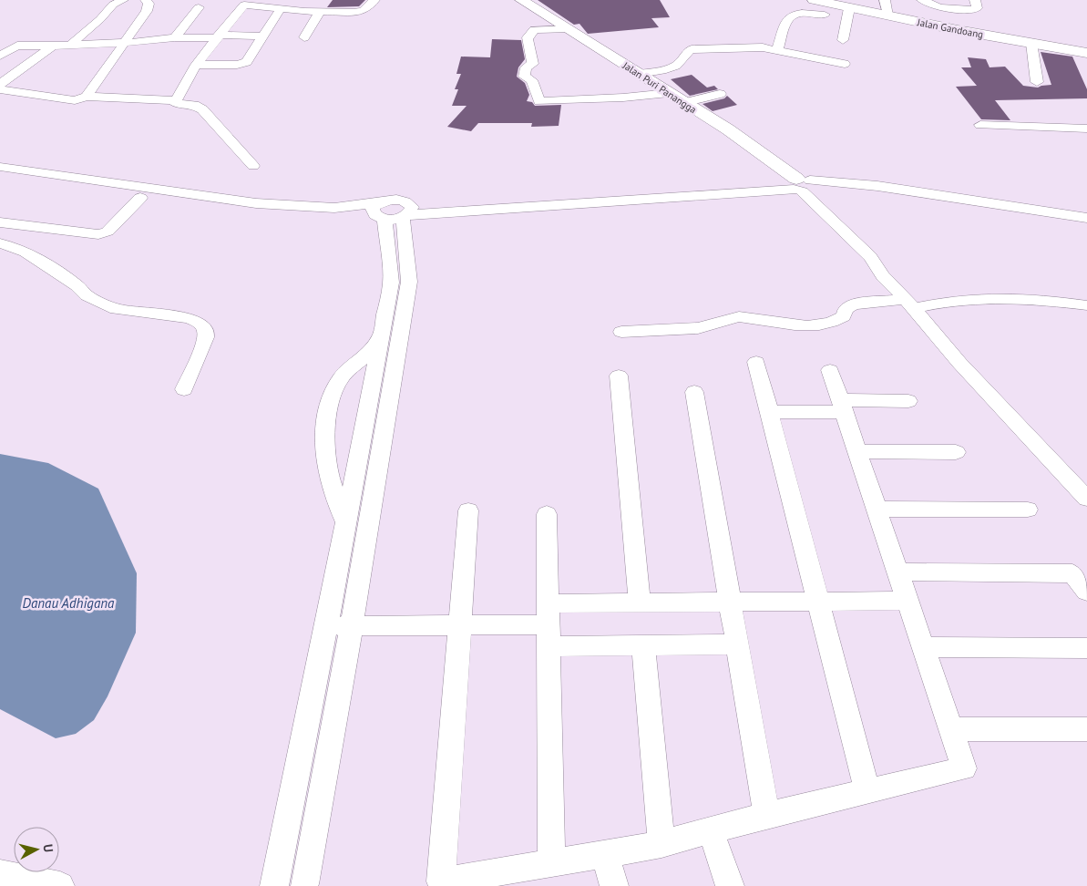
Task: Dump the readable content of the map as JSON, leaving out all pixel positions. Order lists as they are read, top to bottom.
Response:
{
  "streets": {
    "street": ["Jalan Gandoang", "Jalan Puri Panangga"]
  },
  "water": ["Danau Adhigana"],
  "north": "right"
}
